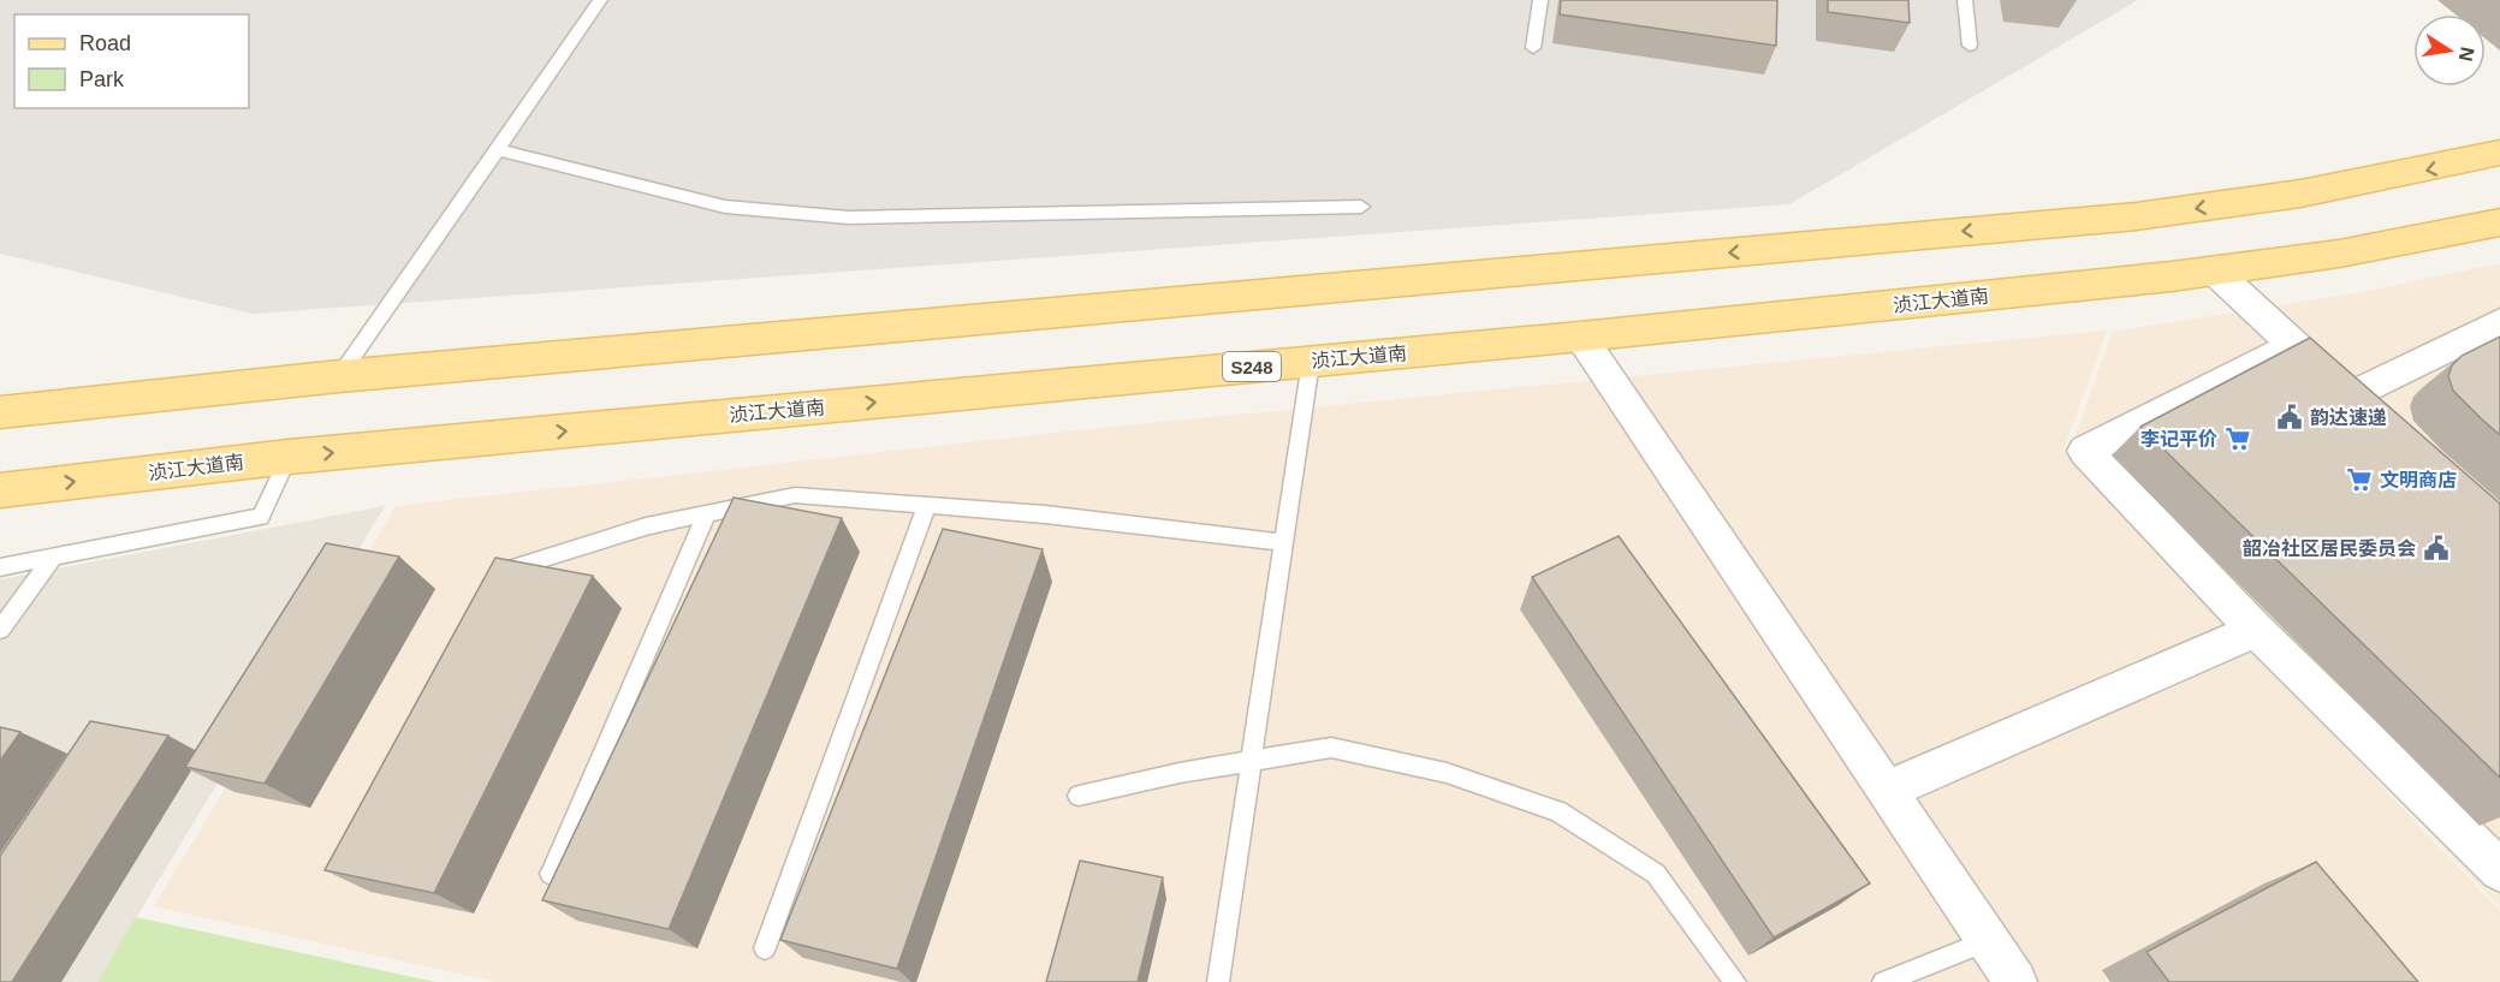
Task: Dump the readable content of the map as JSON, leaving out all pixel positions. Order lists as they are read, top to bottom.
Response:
{
  "streets": {
    "main road": ["浈江大道南", "S248"]
  },
  "places": {
    "public building": ["韵达速递", "韶冶社区居民委员会"],
    "supermarket": ["李记平价", "文明商店"]
  },
  "legend": ["Road", "Park"],
  "north": "right"
}
